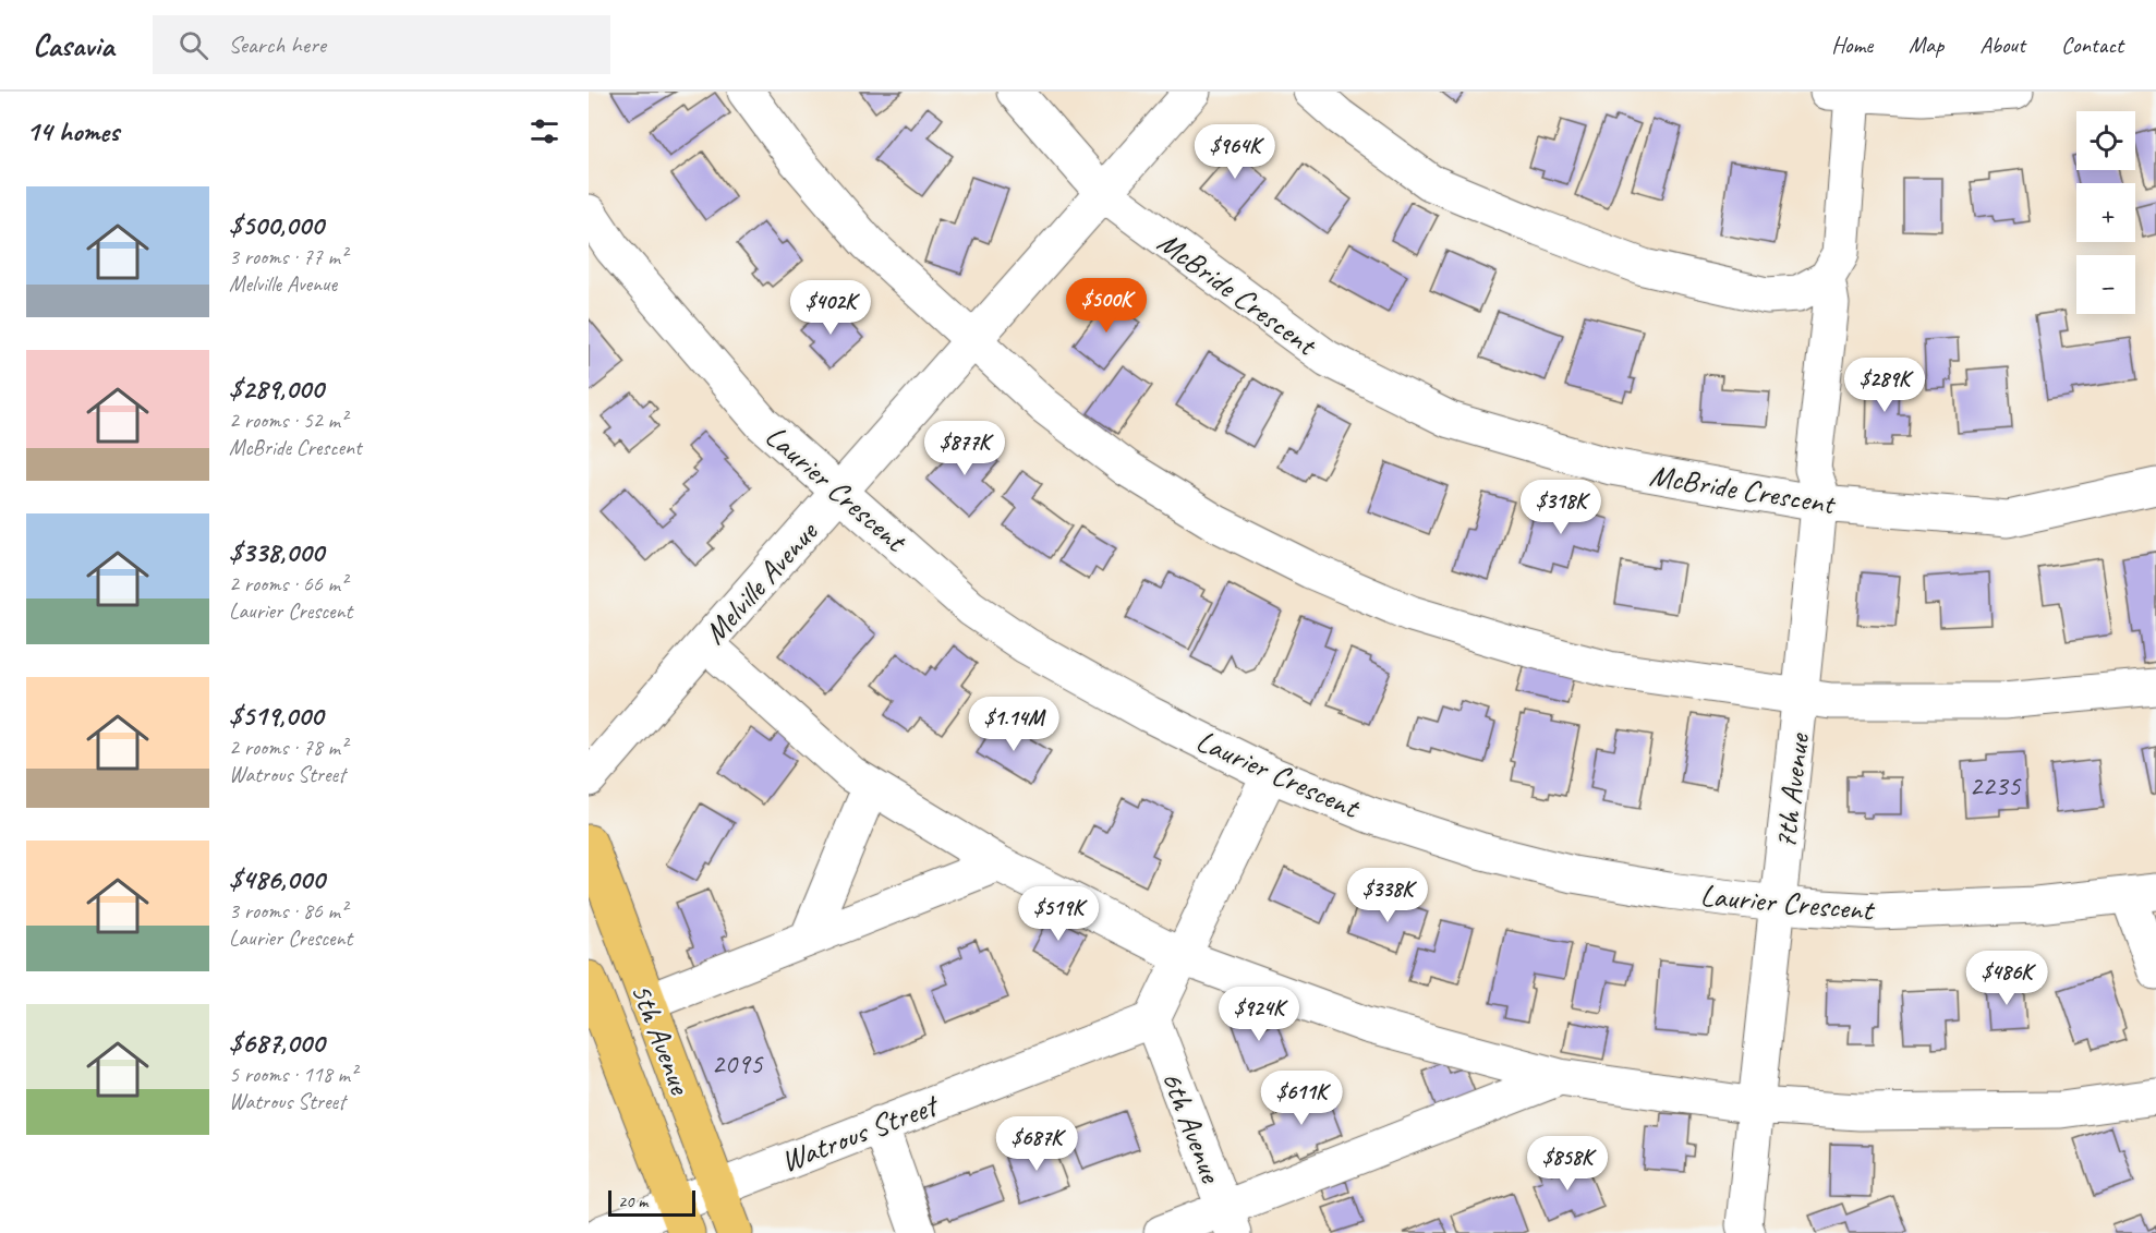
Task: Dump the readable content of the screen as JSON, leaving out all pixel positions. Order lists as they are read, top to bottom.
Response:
{
  "streets": {
    "main road": ["5th Avenue"],
    "street": [
      "McBride Crescent",
      "Laurier Crescent",
      "Melville Avenue",
      "7th Avenue",
      "6th Avenue",
      "Watrous Street"
    ]
  },
  "crossings": [
    ["McBride Crescent", "Melville Avenue"],
    ["McBride Crescent", "7th Avenue"],
    ["Laurier Crescent", "Melville Avenue"],
    ["Laurier Crescent", "7th Avenue"],
    ["5th Avenue", "Watrous Street"],
    ["6th Avenue", "Watrous Street"]
  ],
  "house_numbers": ["2235", "2095"],
  "scale_bar": "20 m",
  "page": {
    "header": "Casavia",
    "search": "Search here",
    "nav": [
      "Home",
      "Map",
      "About",
      "Contact"
    ],
    "heading": "14 homes",
    "map_buttons": ["+", "−"],
    "price": [
      "$964K",
      "$500K",
      "$402K",
      "$289K",
      "$877K",
      "$318K",
      "$1.14M",
      "$338K",
      "$519K",
      "$486K",
      "$924K",
      "$611K",
      "$687K",
      "$858K"
    ],
    "list": [
      {
        "name": "$500,000",
        "note": "3 rooms · 77 m² · Melville Avenue"
      },
      {
        "name": "$289,000",
        "note": "2 rooms · 52 m² · McBride Crescent"
      },
      {
        "name": "$338,000",
        "note": "2 rooms · 66 m² · Laurier Crescent"
      },
      {
        "name": "$519,000",
        "note": "2 rooms · 78 m² · Watrous Street"
      },
      {
        "name": "$486,000",
        "note": "3 rooms · 86 m² · Laurier Crescent"
      },
      {
        "name": "$687,000",
        "note": "5 rooms · 118 m² · Watrous Street"
      }
    ],
    "scale": "20 m"
  }
}
